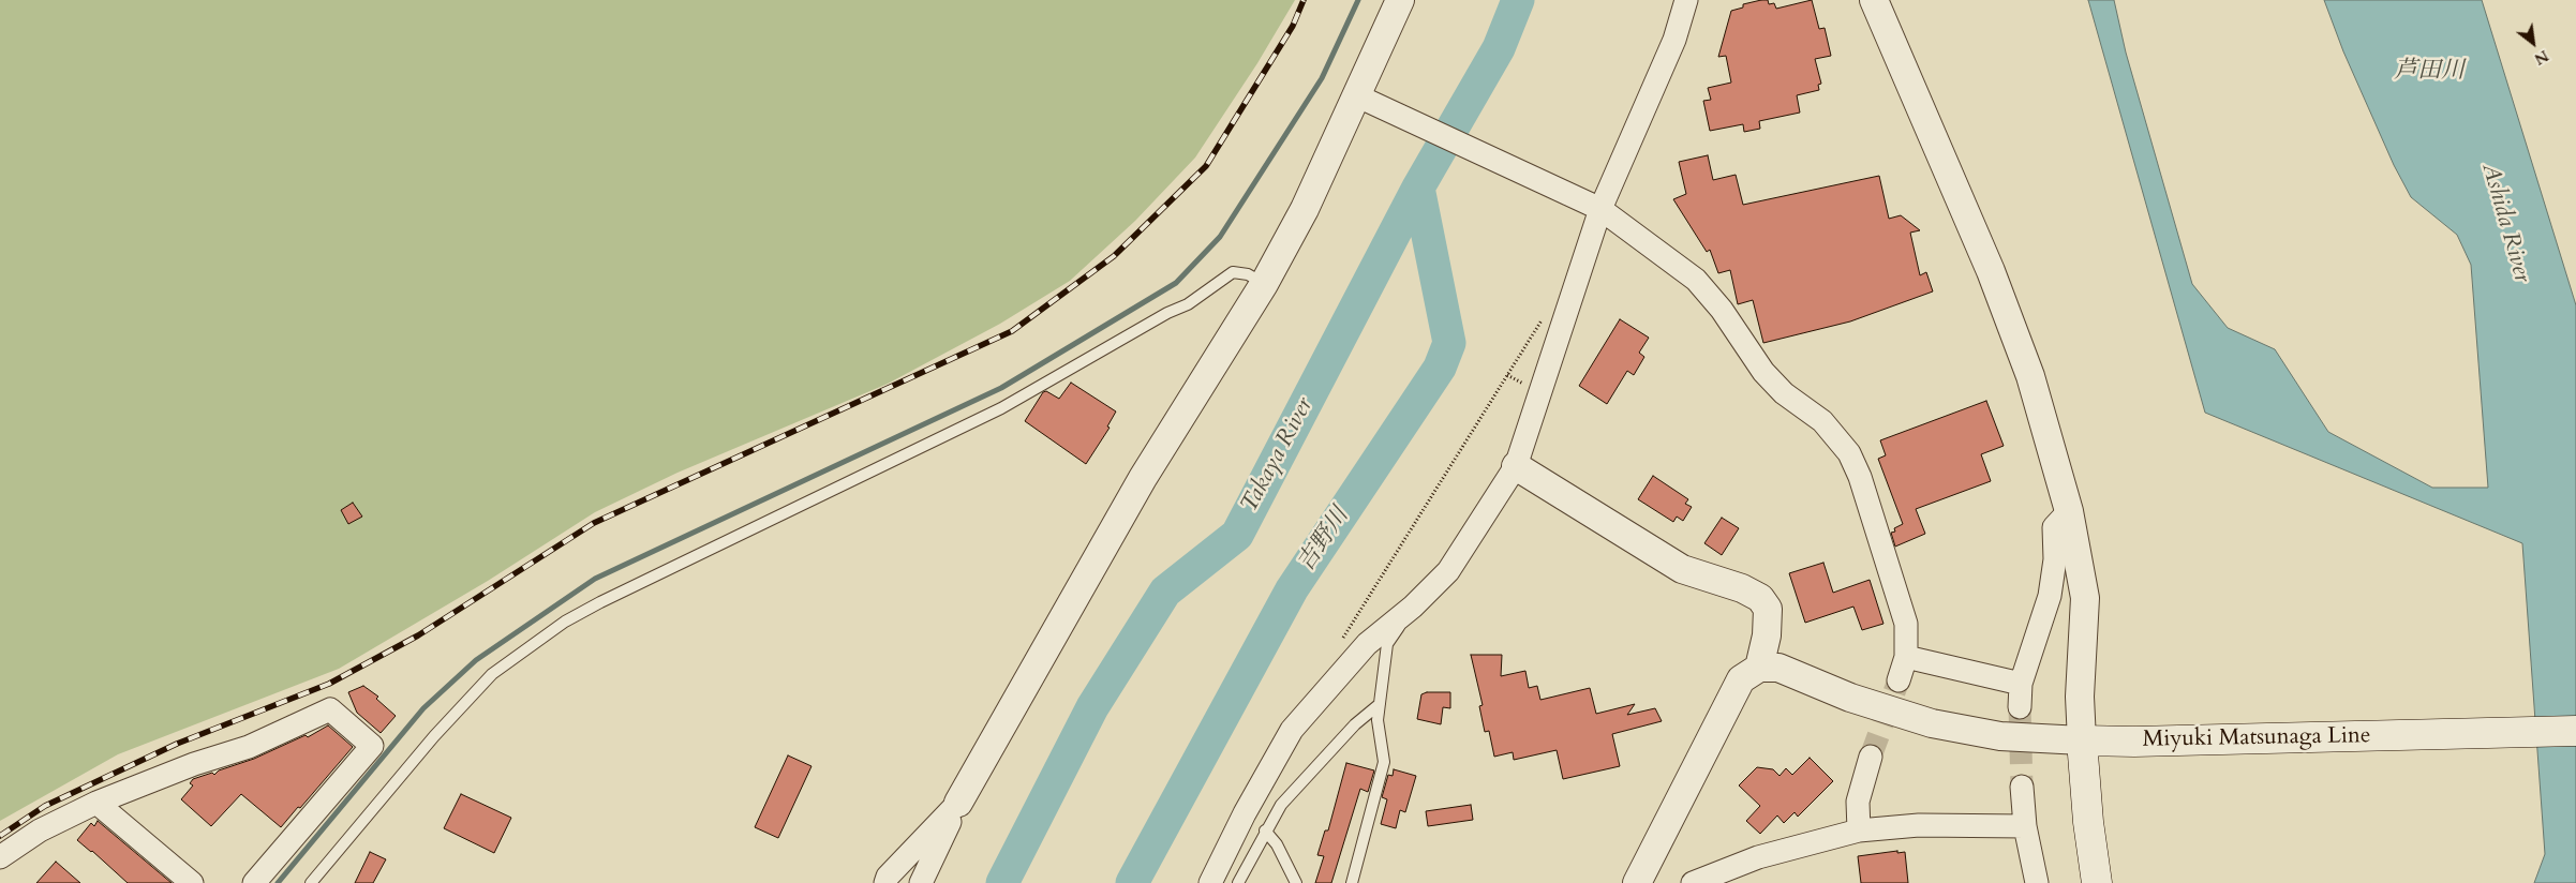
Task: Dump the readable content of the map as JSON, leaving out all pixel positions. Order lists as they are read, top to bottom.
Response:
{
  "streets": {
    "main road": ["Miyuki Matsunaga Line"]
  },
  "water": [
    "芦田川",
    "Ashida River",
    "Takaya River",
    "吉野川"
  ],
  "north": "bottom right"
}
